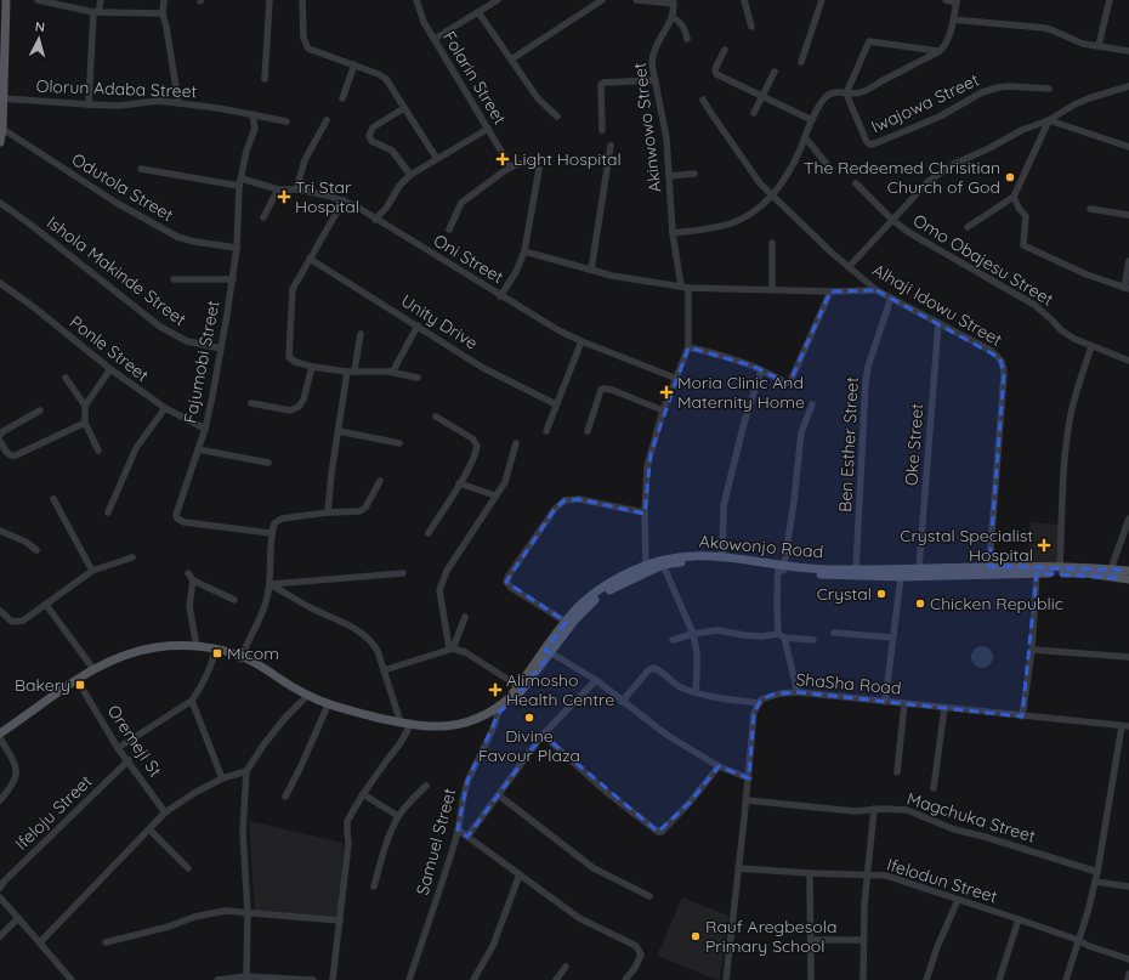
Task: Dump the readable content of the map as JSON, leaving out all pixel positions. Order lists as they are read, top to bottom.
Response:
{
  "streets": {
    "main road": ["Akowonjo Road"],
    "street": [
      "Folarin Street",
      "Olorun Adaba Street",
      "Iwajowa Street",
      "Akinwowo Street",
      "Odutola Street",
      "Oni Street",
      "Omo Obajesu Street",
      "Ishola Makinde Street",
      "Alhaji Idowu Street",
      "Unity Drive",
      "Ponle Street",
      "Fajumobi Street",
      "Ben Esther Street",
      "Oke Street",
      "ShaSha Road",
      "Oremeji St",
      "Ifeloju Street",
      "Magchuka Street",
      "Samuel Street",
      "Ifelodun Street"
    ]
  },
  "crossings": [
    ["Olorun Adaba Street", "Fajumobi Street"],
    ["Akinwowo Street", "Oni Street"],
    ["Akinwowo Street", "Akowonjo Road"],
    ["Odutola Street", "Fajumobi Street"],
    ["Oni Street", "Fajumobi Street"],
    ["Ishola Makinde Street", "Fajumobi Street"],
    ["Alhaji Idowu Street", "Ben Esther Street"],
    ["Alhaji Idowu Street", "Oke Street"],
    ["Alhaji Idowu Street", "Akowonjo Road"],
    ["Ponle Street", "Fajumobi Street"],
    ["Ben Esther Street", "Akowonjo Road"],
    ["Oke Street", "Akowonjo Road"],
    ["Akowonjo Road", "Oremeji St"],
    ["Akowonjo Road", "Samuel Street"],
    ["Oremeji St", "Ifeloju Street"]
  ],
  "places": {
    "health": [
      "Light Hospital",
      "Tri Star Hospital",
      "Moria Clinic And Maternity Home",
      "Crystal Specialist Hospital",
      "Alimosho Health Centre"
    ],
    "other": [
      "The Redeemed Chrisitian Church of God",
      "Crystal",
      "Chicken Republic",
      "Divine Favour Plaza",
      "Rauf Aregbesola Primary School"
    ],
    "transit": ["Micom", "Bakery"]
  },
  "north": "top"
}
